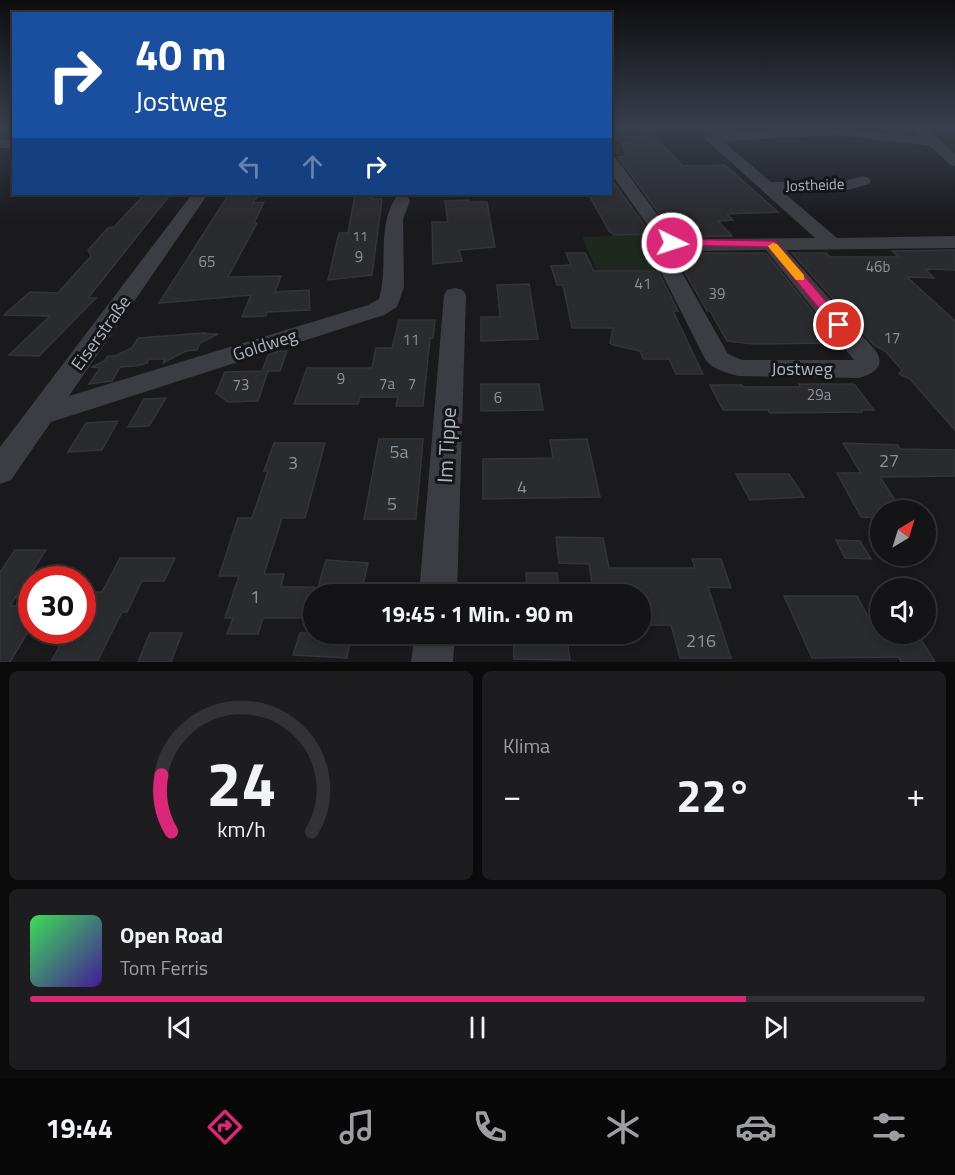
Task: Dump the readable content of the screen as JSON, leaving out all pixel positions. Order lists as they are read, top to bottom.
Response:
{
  "streets": {
    "street": [
      "Jostheide",
      "Eiserstraße",
      "Goldweg",
      "Jostweg",
      "Im Tippe"
    ]
  },
  "crossings": [
    ["Eiserstraße", "Goldweg"]
  ],
  "house_numbers": [
    "11",
    "9",
    "65",
    "46b",
    "41",
    "39",
    "17",
    "11",
    "9",
    "7a",
    "7",
    "73",
    "29a",
    "6",
    "5a",
    "27",
    "3",
    "4",
    "5",
    "1",
    "216"
  ],
  "north": "top right",
  "page": {
    "turn": ["40 m", "Jostweg"],
    "limit": "30",
    "trip": "19:45 · 1 Min. · 90 m",
    "tile": "Klima",
    "heat": ["−", "22°", "+"],
    "song": ["Open Road", "Tom Ferris"],
    "tabs": "19:44",
    "gauge": ["24", "km/h"]
  }
}
